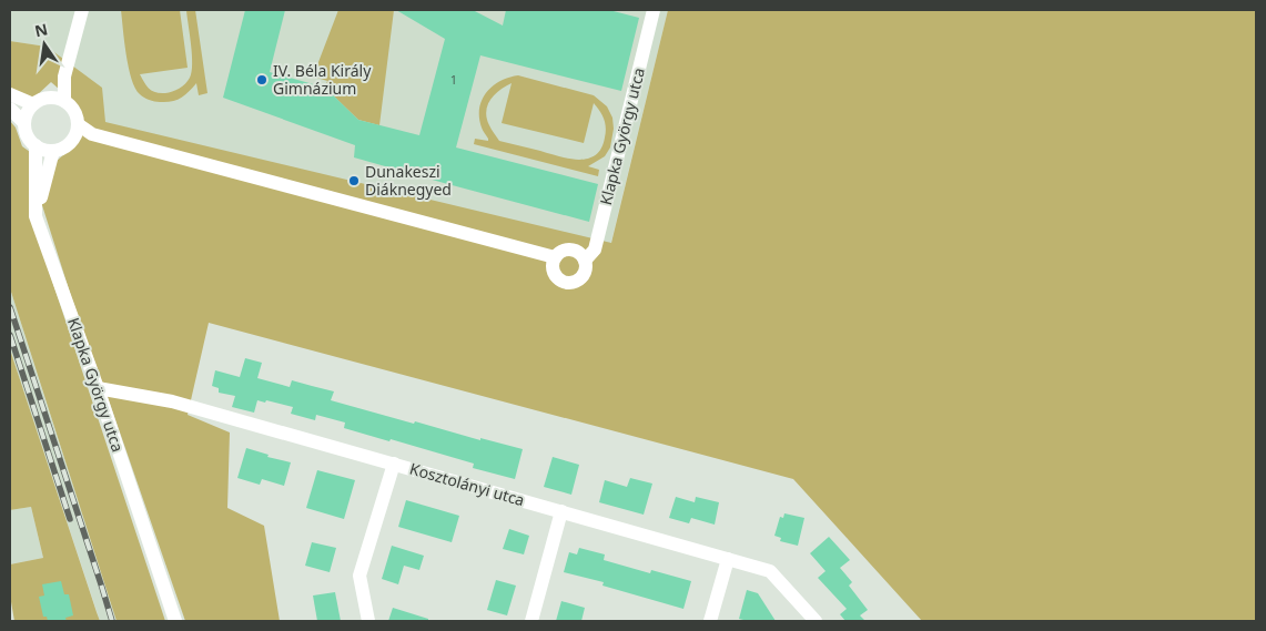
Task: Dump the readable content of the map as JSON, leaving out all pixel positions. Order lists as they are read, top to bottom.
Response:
{
  "streets": {
    "street": ["Klapka György utca", "Kosztolányi utca"]
  },
  "crossings": [
    ["Klapka György utca", "Kosztolányi utca"]
  ],
  "places": ["IV. Béla Király Gimnázium", "Dunakeszi Diáknegyed"],
  "house_numbers": ["1"],
  "north": "top"
}
